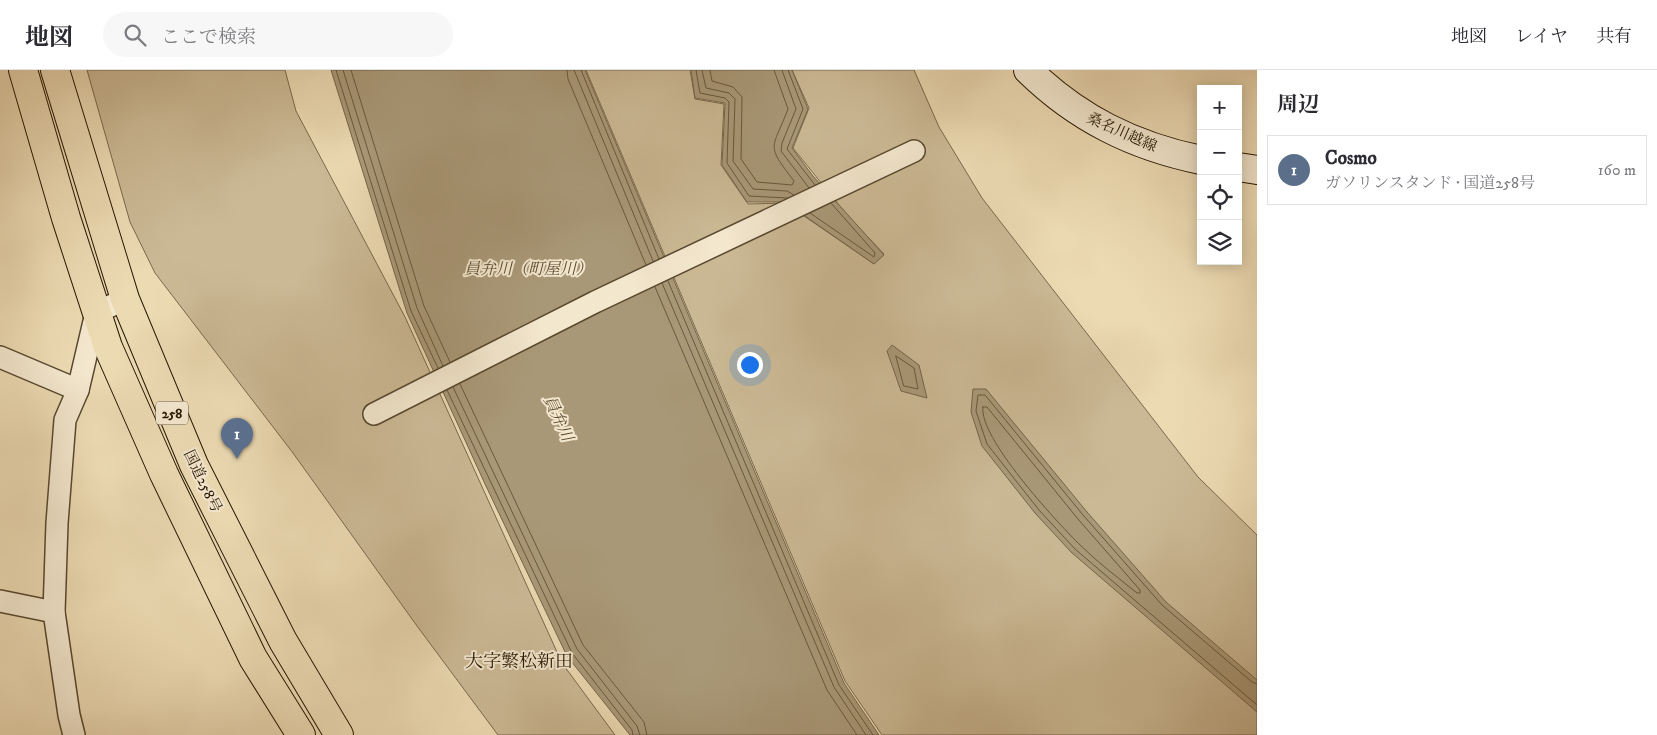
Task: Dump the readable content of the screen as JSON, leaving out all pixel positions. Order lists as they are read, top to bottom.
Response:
{
  "streets": {
    "highway": ["258", "国道258号"],
    "main road": ["桑名川越線"]
  },
  "districts": ["大字繁松新田"],
  "water": ["員弁川（町屋川）", "員弁川"],
  "page": {
    "header": "地図",
    "search": "ここで検索",
    "nav": ["地図", "レイヤ", "共有"],
    "heading": "周辺",
    "map_buttons": ["+", "−"],
    "list": [
      {
        "mark": "1",
        "name": "Cosmo",
        "note": "ガソリンスタンド · 国道258号",
        "value": "160 m"
      }
    ],
    "pins": "1"
  }
}
